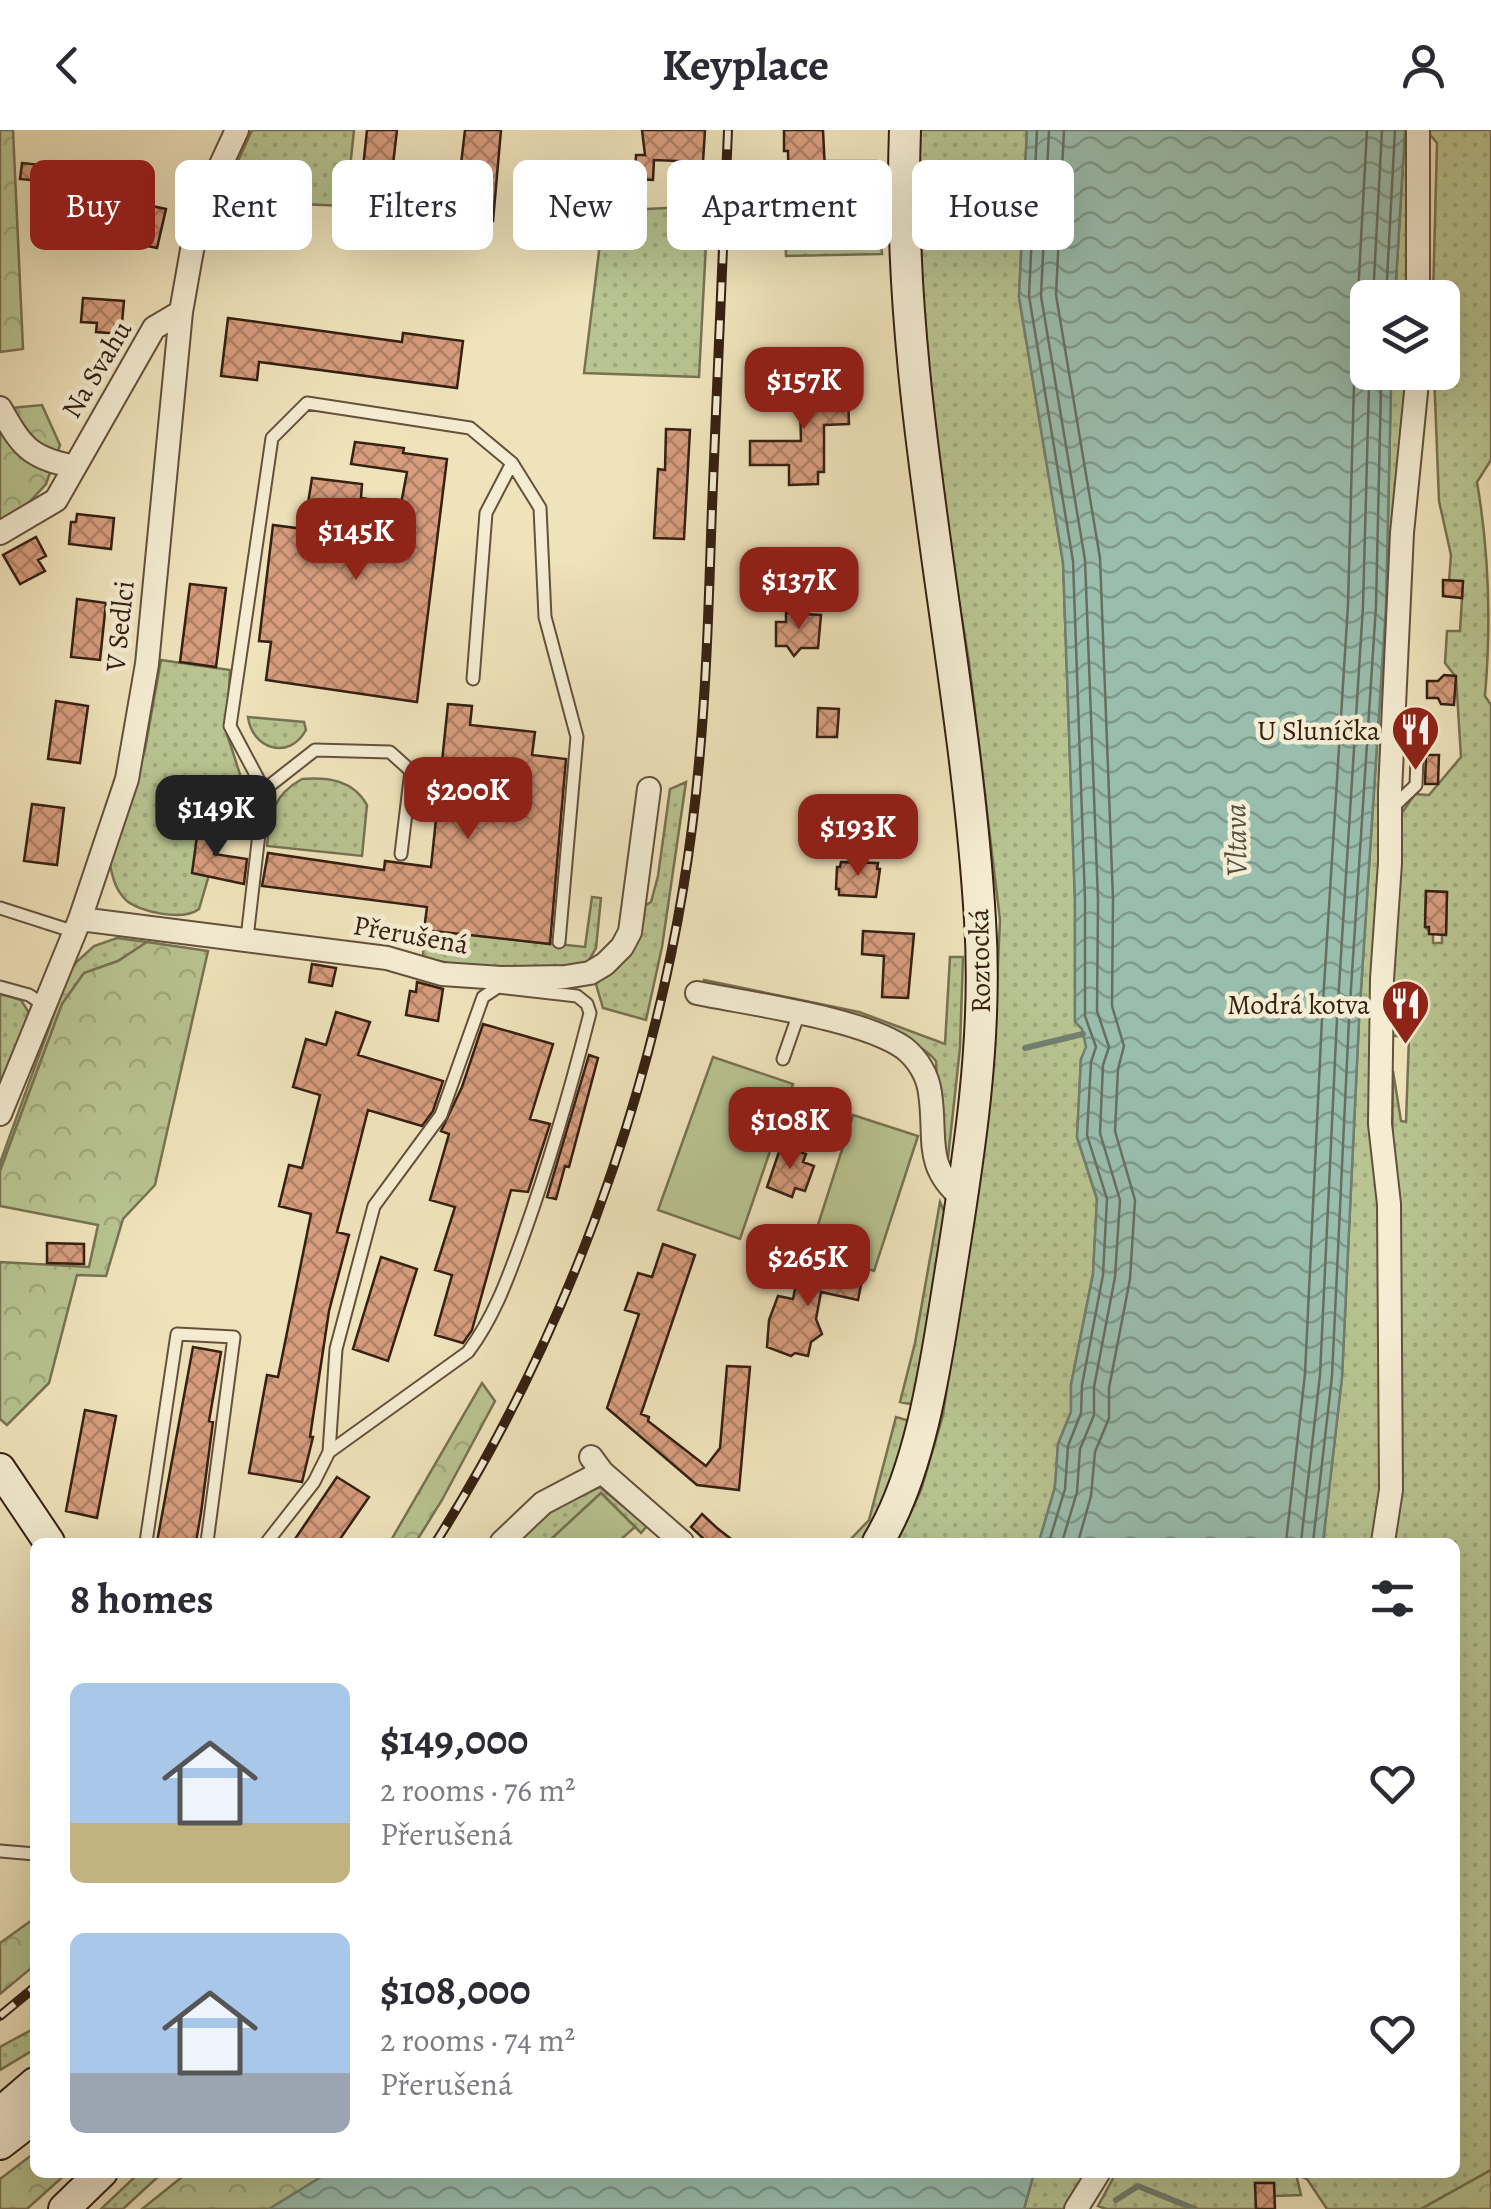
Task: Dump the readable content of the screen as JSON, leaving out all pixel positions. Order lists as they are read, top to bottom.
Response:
{
  "streets": {
    "main road": ["Roztocká"],
    "street": ["Na Svahu", "V Sedlci", "Přerušená"]
  },
  "crossings": [
    ["Na Svahu", "V Sedlci"],
    ["V Sedlci", "Přerušená"]
  ],
  "water": ["Vltava"],
  "places": {
    "restaurant": ["U Sluníčka", "Modrá kotva"]
  },
  "page": {
    "header": "Keyplace",
    "chip": [
      "Buy",
      "Rent",
      "Filters",
      "New",
      "Apartment",
      "House"
    ],
    "price": [
      "$157K",
      "$145K",
      "$137K",
      "$200K",
      "$149K",
      "$193K",
      "$108K",
      "$265K"
    ],
    "heading": "8 homes",
    "list": [
      {
        "name": "$149,000",
        "note": "2 rooms · 76 m² · Přerušená"
      },
      {
        "name": "$108,000",
        "note": "2 rooms · 74 m² · Přerušená"
      }
    ]
  }
}
